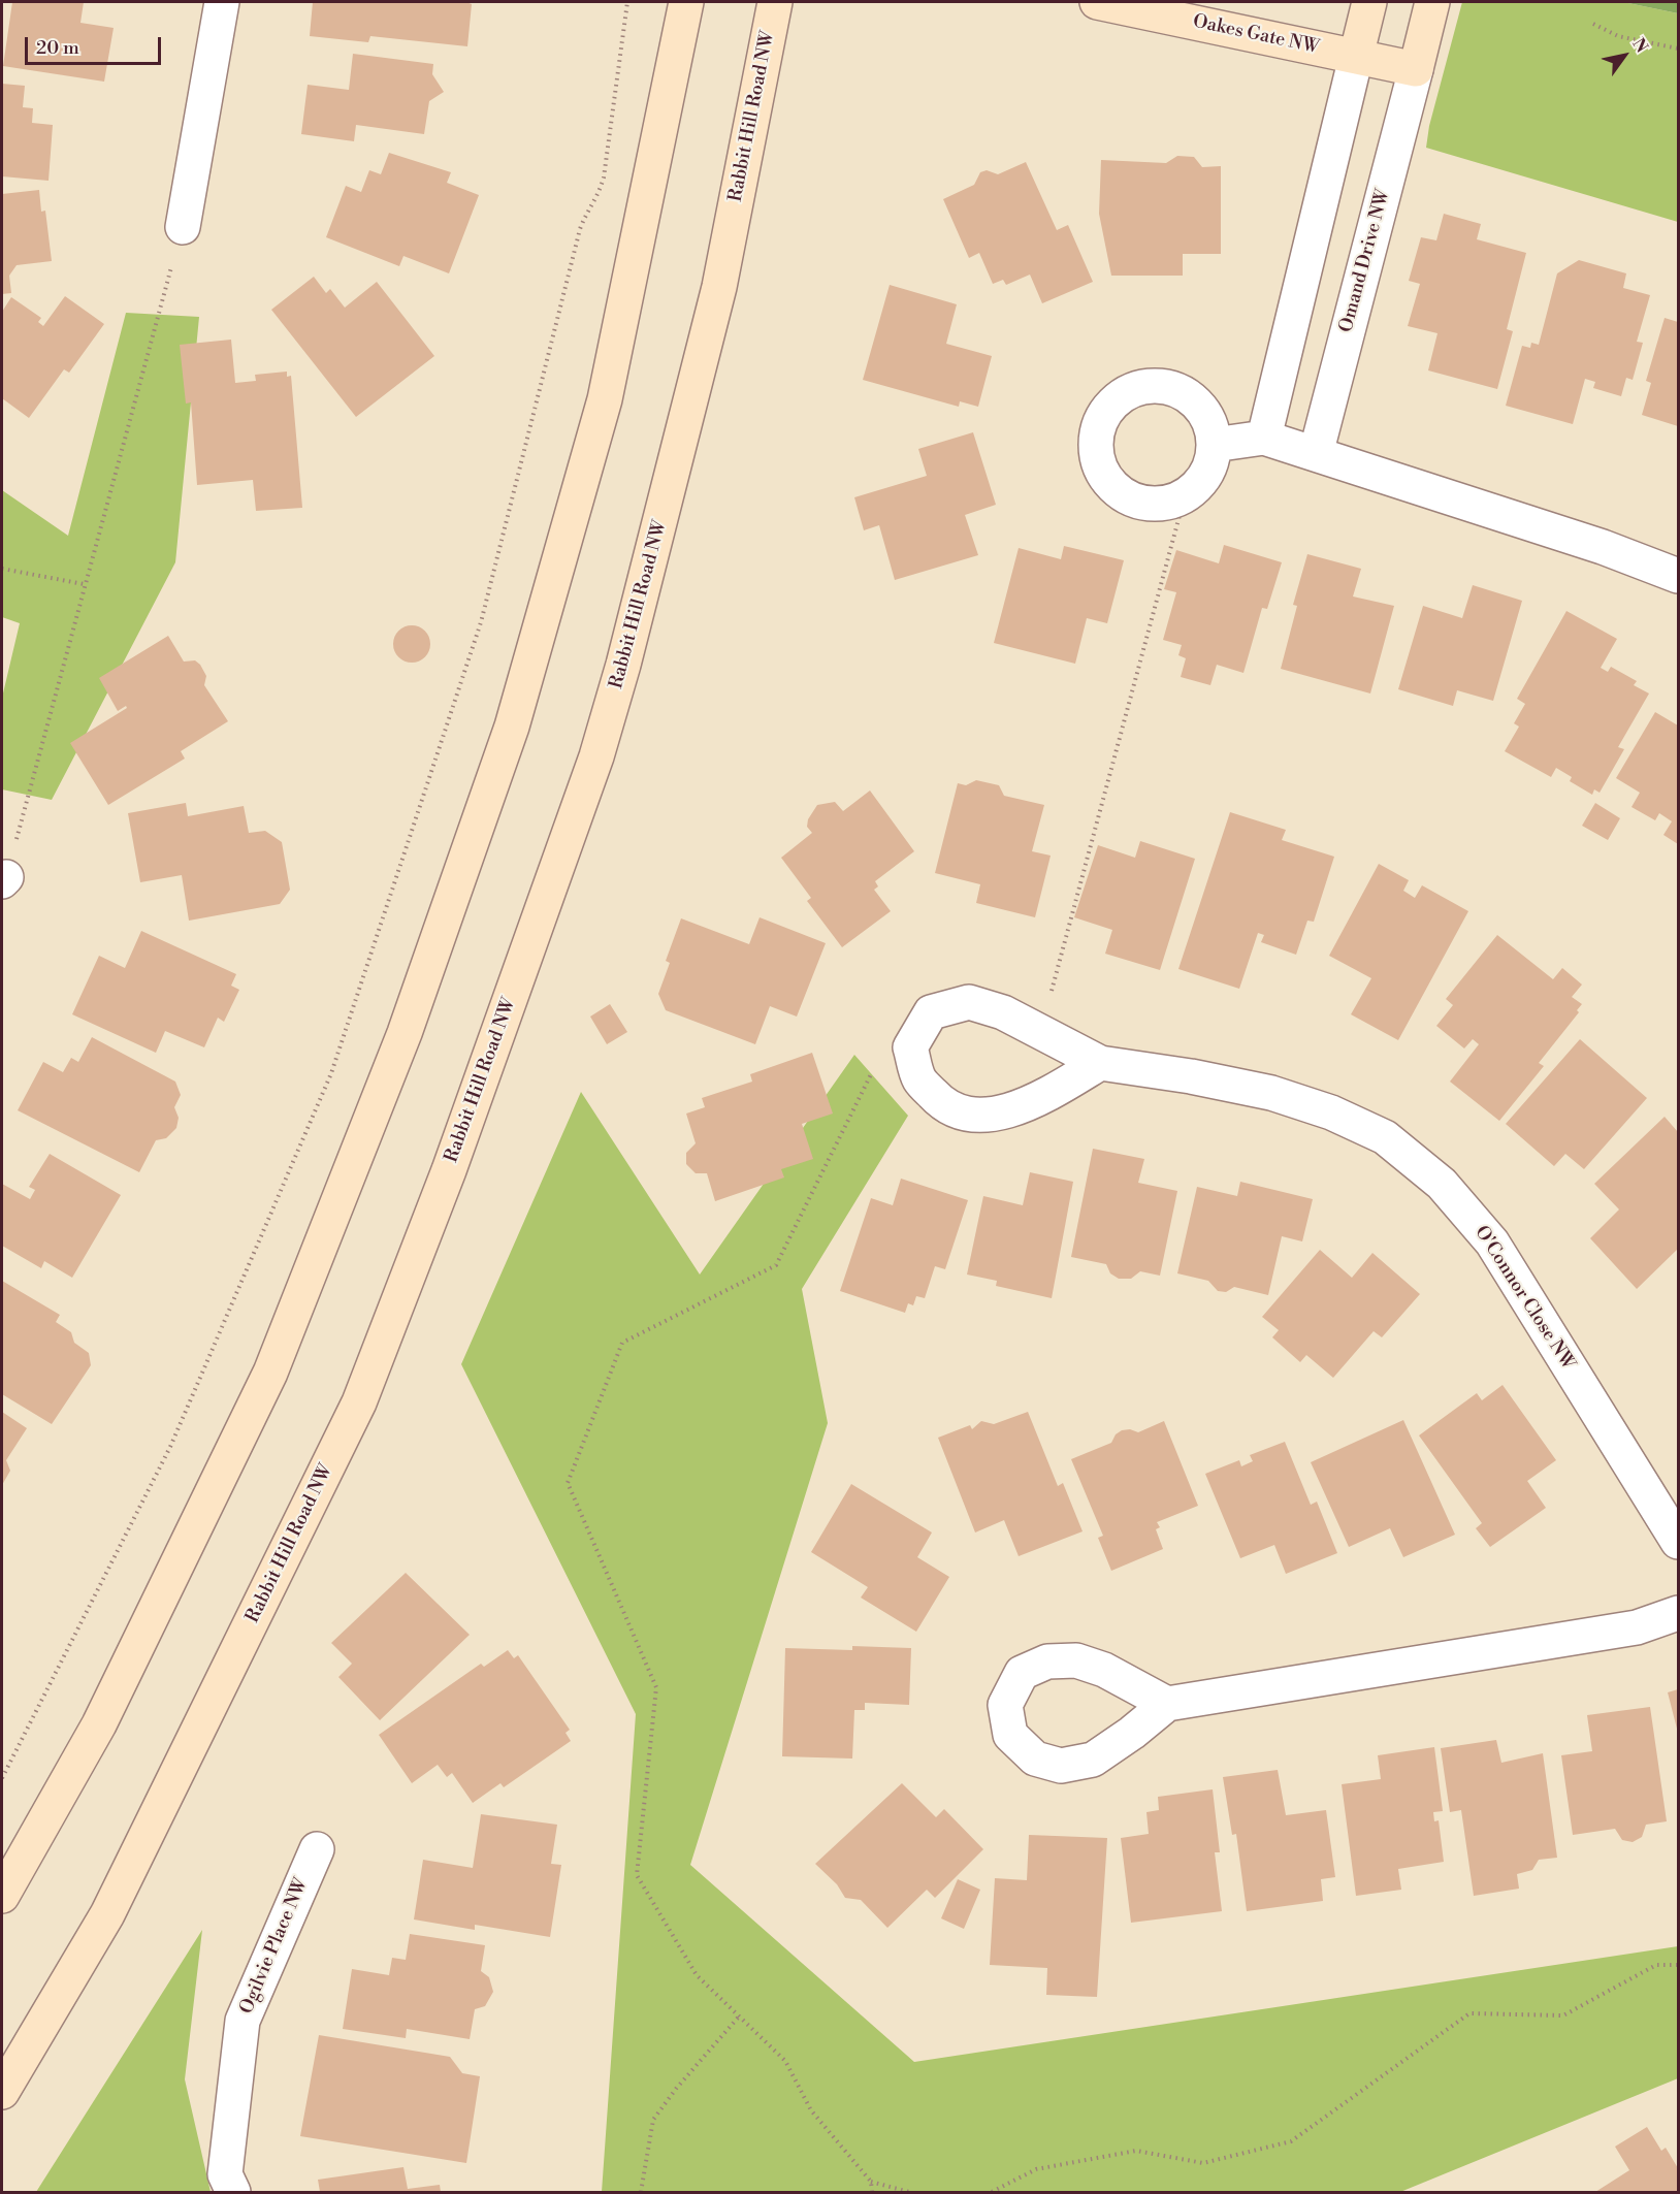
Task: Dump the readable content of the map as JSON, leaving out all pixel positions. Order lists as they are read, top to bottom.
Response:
{
  "streets": {
    "main road": ["Oakes Gate NW", "Rabbit Hill Road NW"],
    "street": ["Omand Drive NW", "O'Connor Close NW", "Ogilvie Place NW"]
  },
  "crossings": [
    ["Oakes Gate NW", "Omand Drive NW"]
  ],
  "scale_bar": "20 m",
  "north": "top right"
}
